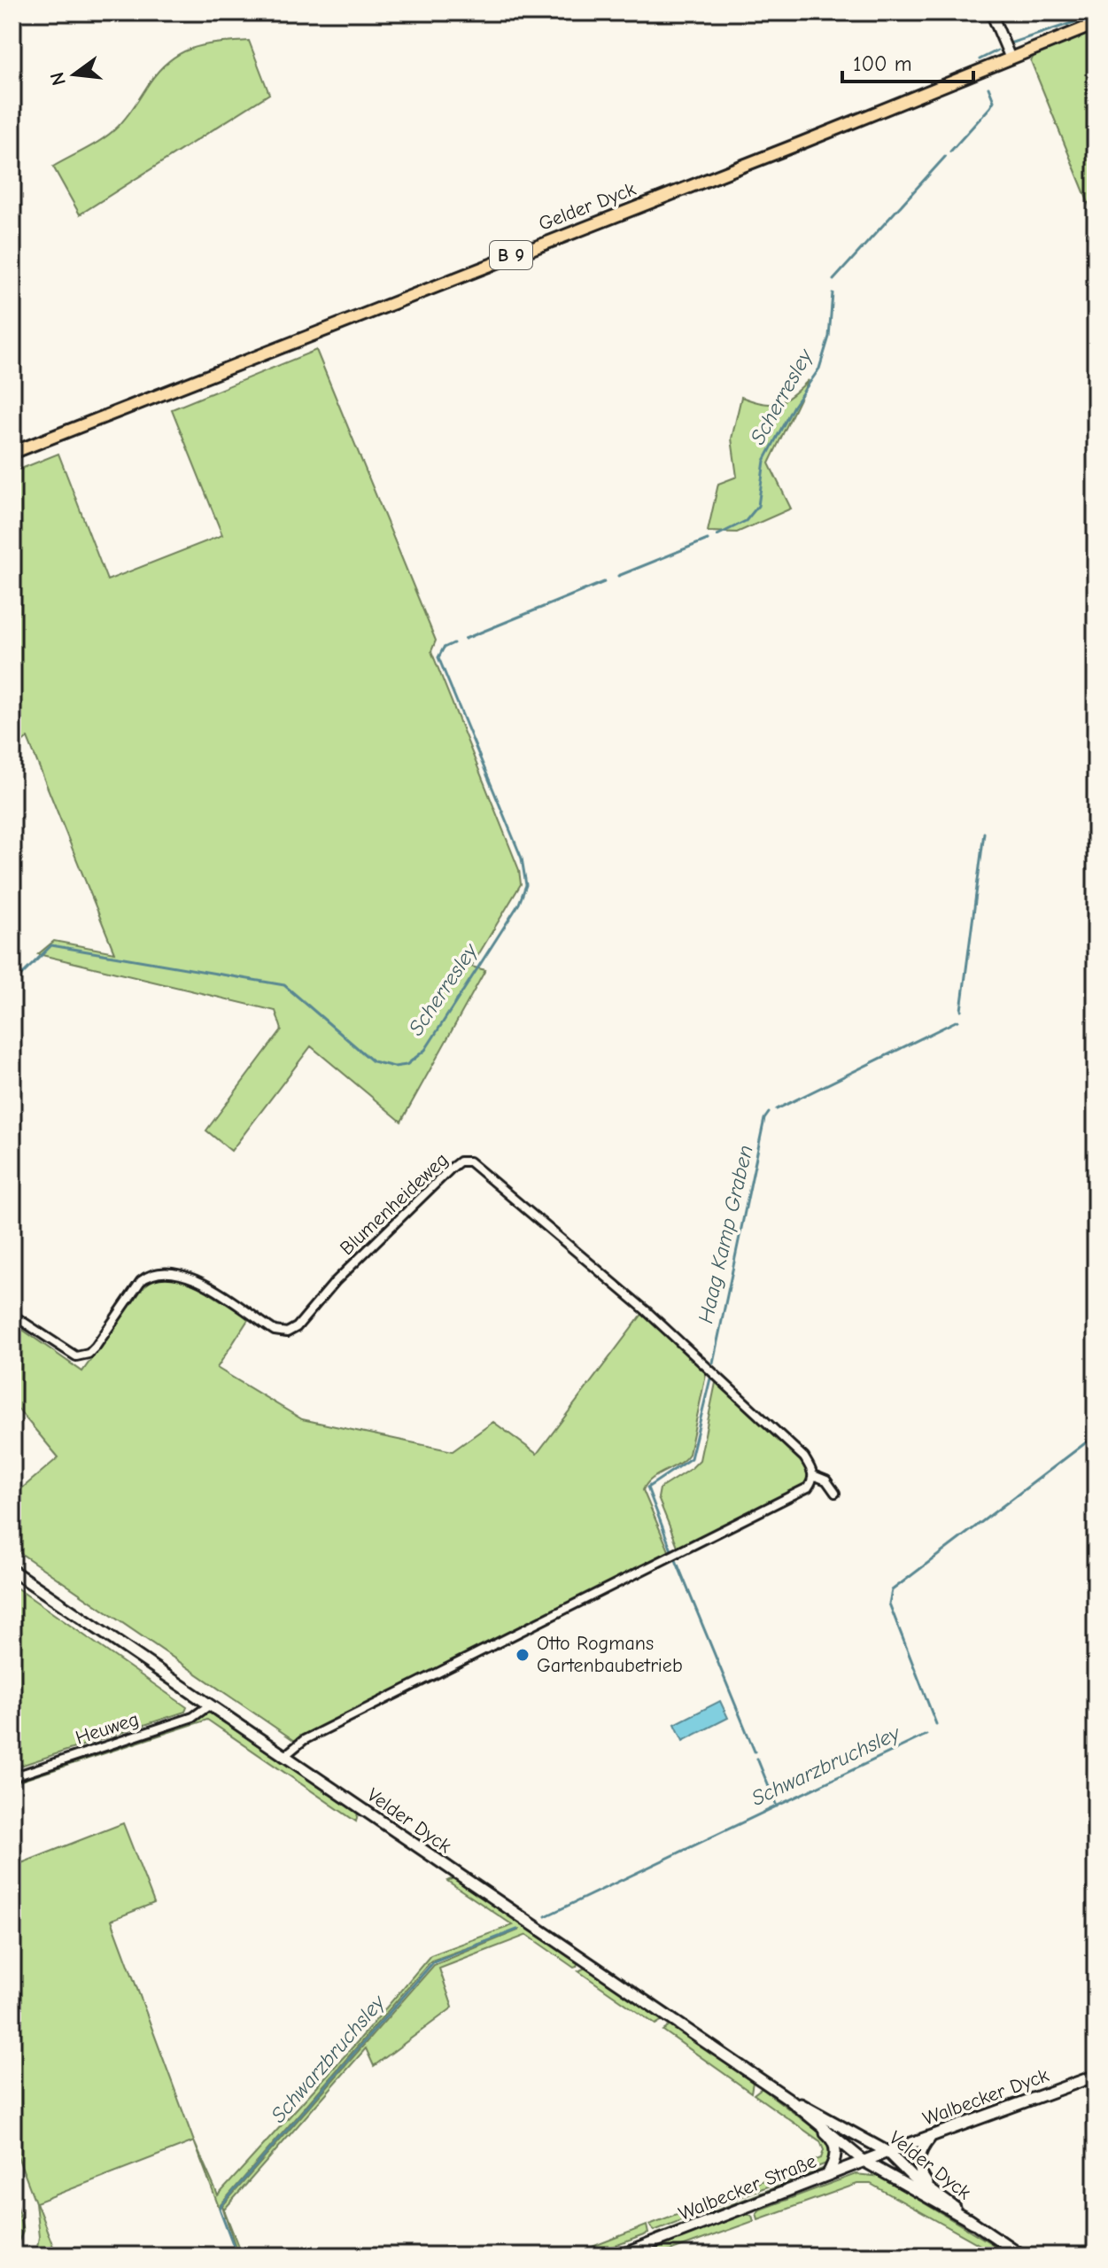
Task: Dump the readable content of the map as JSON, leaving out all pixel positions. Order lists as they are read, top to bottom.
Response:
{
  "streets": {
    "main road": [
      "Gelder Dyck",
      "B 9",
      "Velder Dyck",
      "Walbecker Dyck",
      "Walbecker Straße"
    ],
    "street": ["Blumenheideweg", "Heuweg"]
  },
  "crossings": [
    ["Heuweg", "Velder Dyck"],
    ["Velder Dyck", "Walbecker Dyck"],
    ["Velder Dyck", "Walbecker Straße"],
    ["Walbecker Dyck", "Walbecker Straße"]
  ],
  "water": ["Scherresley", "Haag Kamp Graben", "Schwarzbruchsley"],
  "places": ["Otto Rogmans Gartenbaubetrieb"],
  "scale_bar": "100 m",
  "north": "left"
}
